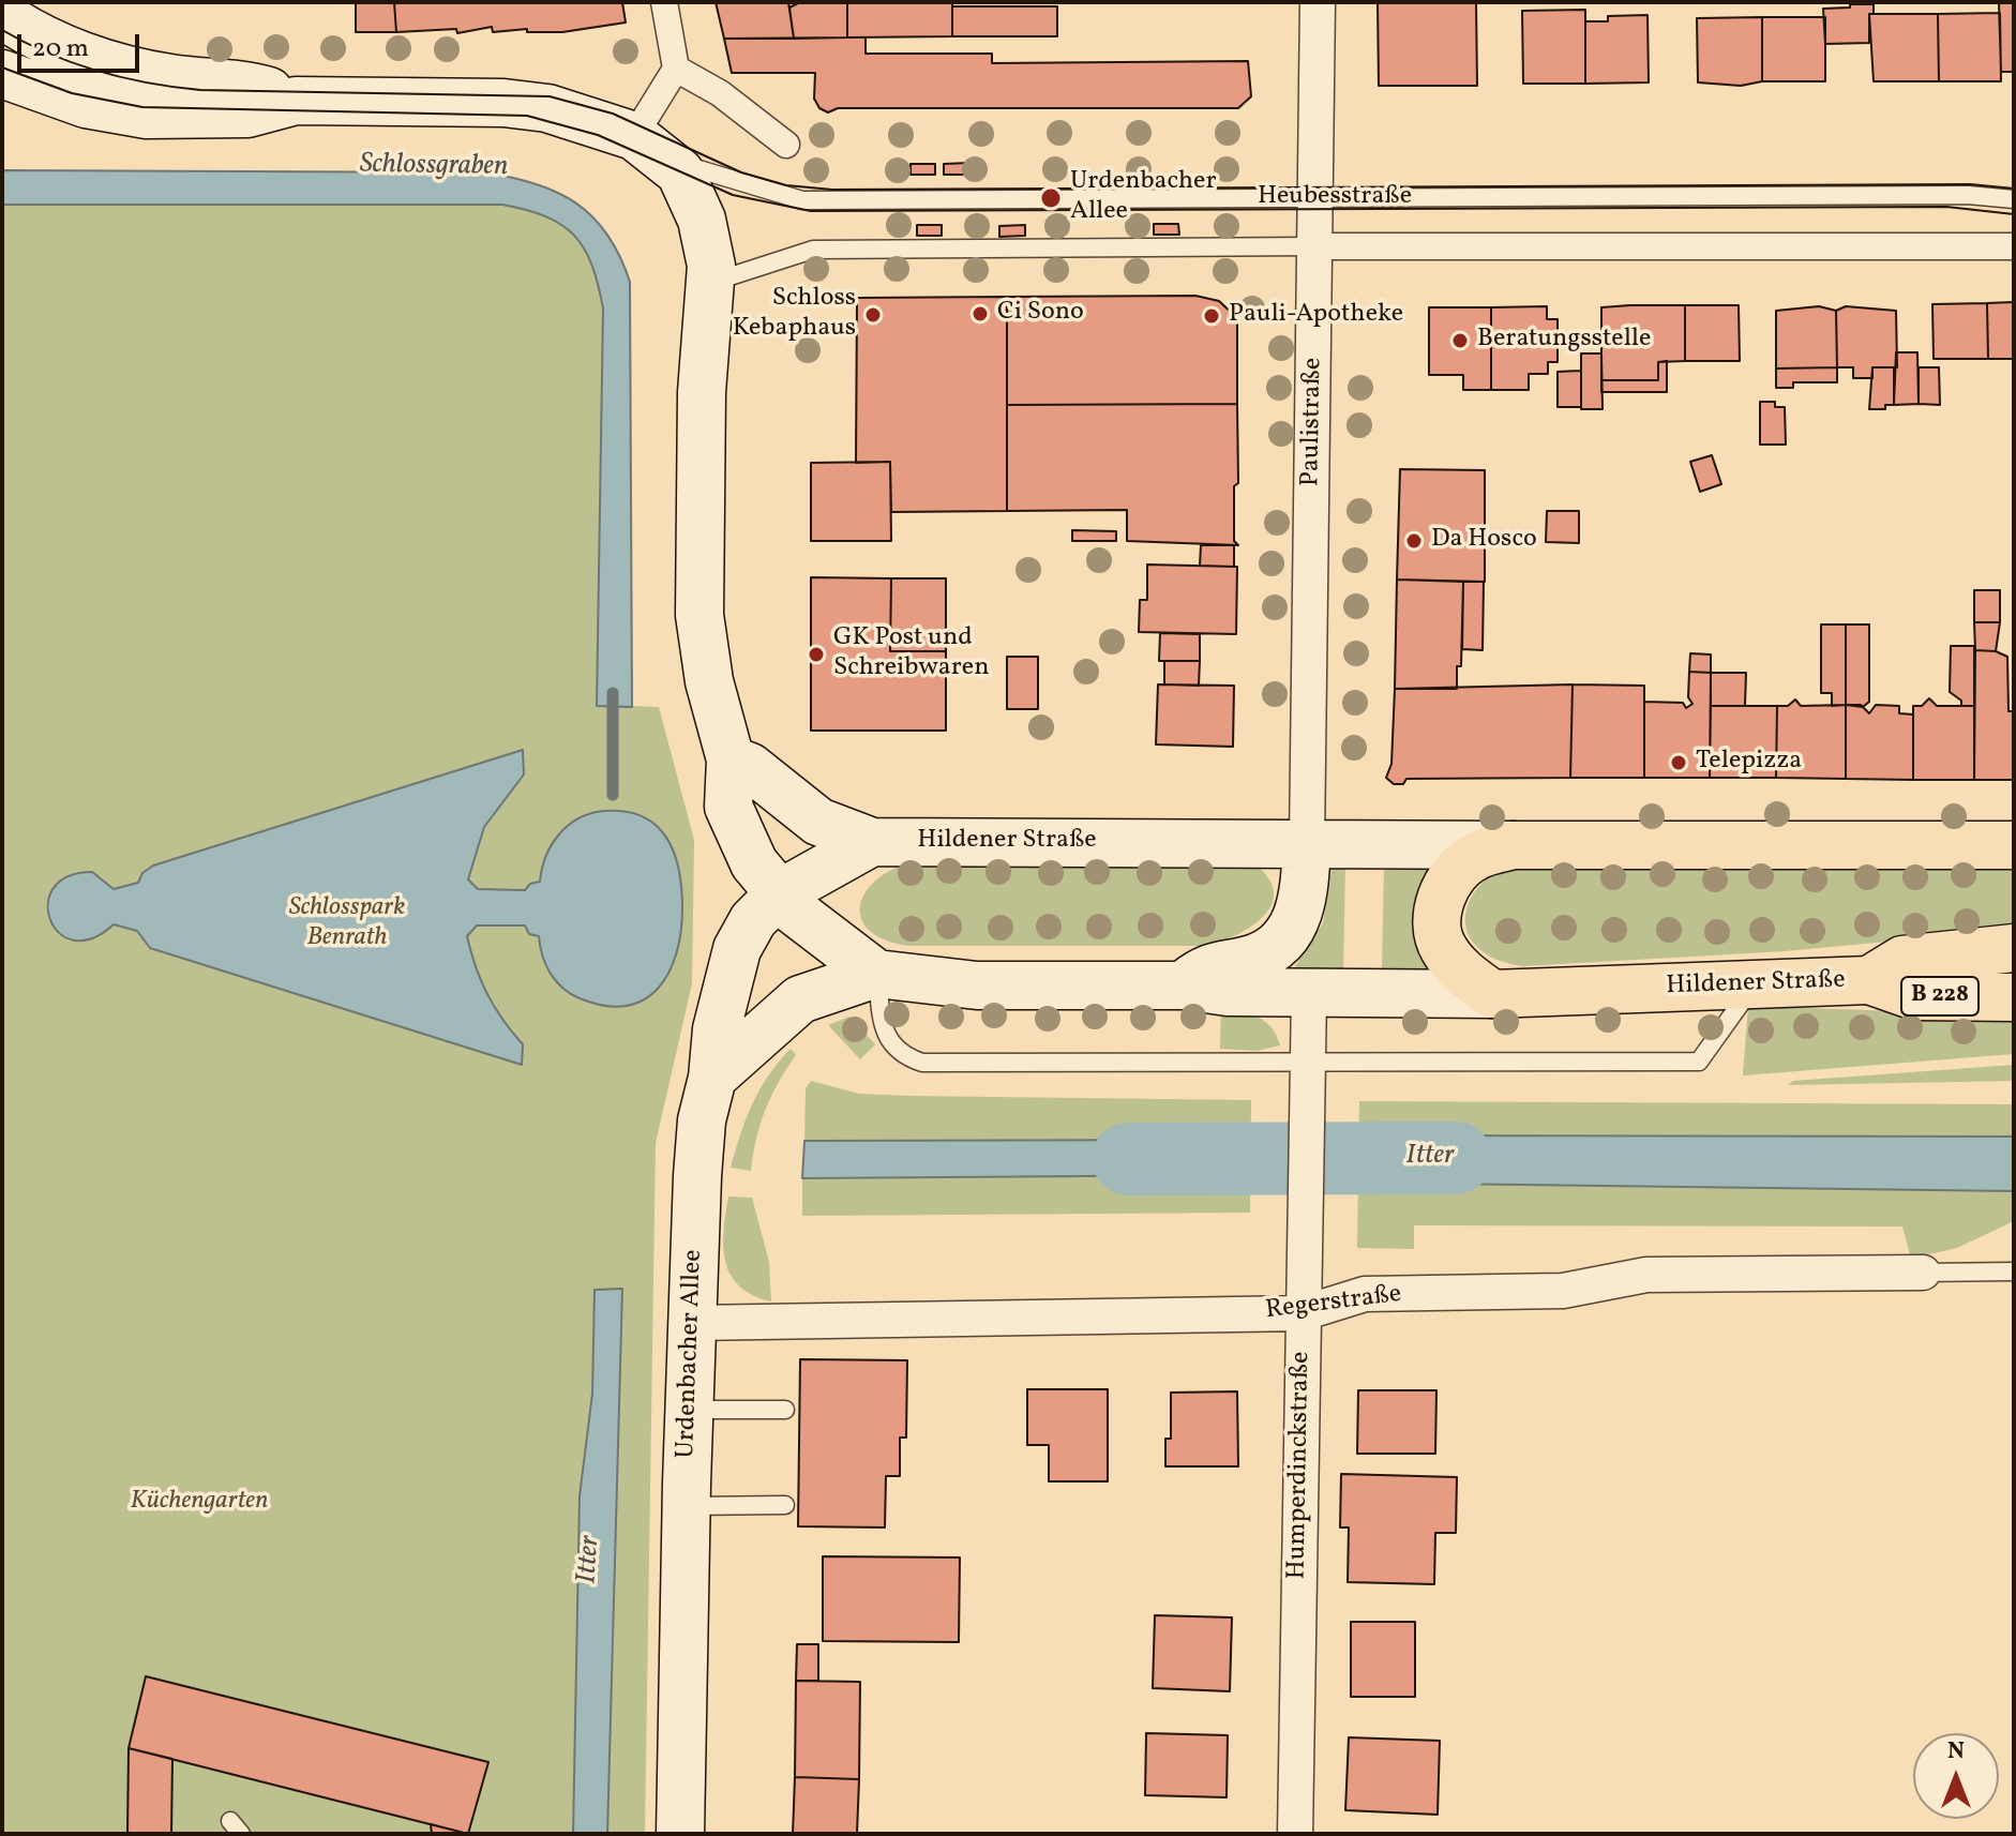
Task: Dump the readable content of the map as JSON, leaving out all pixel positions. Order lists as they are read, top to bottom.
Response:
{
  "streets": {
    "main road": ["Hildener Straße", "B 228", "Urdenbacher Allee"],
    "street": [
      "Heubesstraße",
      "Paulistraße",
      "Regerstraße",
      "Humperdinckstraße"
    ]
  },
  "crossings": [
    ["Heubesstraße", "Paulistraße"],
    ["Paulistraße", "Hildener Straße"],
    ["Hildener Straße", "B 228"],
    ["Hildener Straße", "Urdenbacher Allee"],
    ["Hildener Straße", "Humperdinckstraße"],
    ["Regerstraße", "Urdenbacher Allee"],
    ["Regerstraße", "Humperdinckstraße"]
  ],
  "water": ["Schlossgraben", "Itter"],
  "parks": ["Schlosspark Benrath", "Küchengarten"],
  "places": [
    "Urdenbacher Allee",
    "Ci Sono",
    "Schloss Kebaphaus",
    "Pauli-Apotheke",
    "Beratungsstelle",
    "Da Hosco",
    "GK Post und Schreibwaren",
    "Telepizza"
  ],
  "scale_bar": "20 m",
  "north": "top"
}
